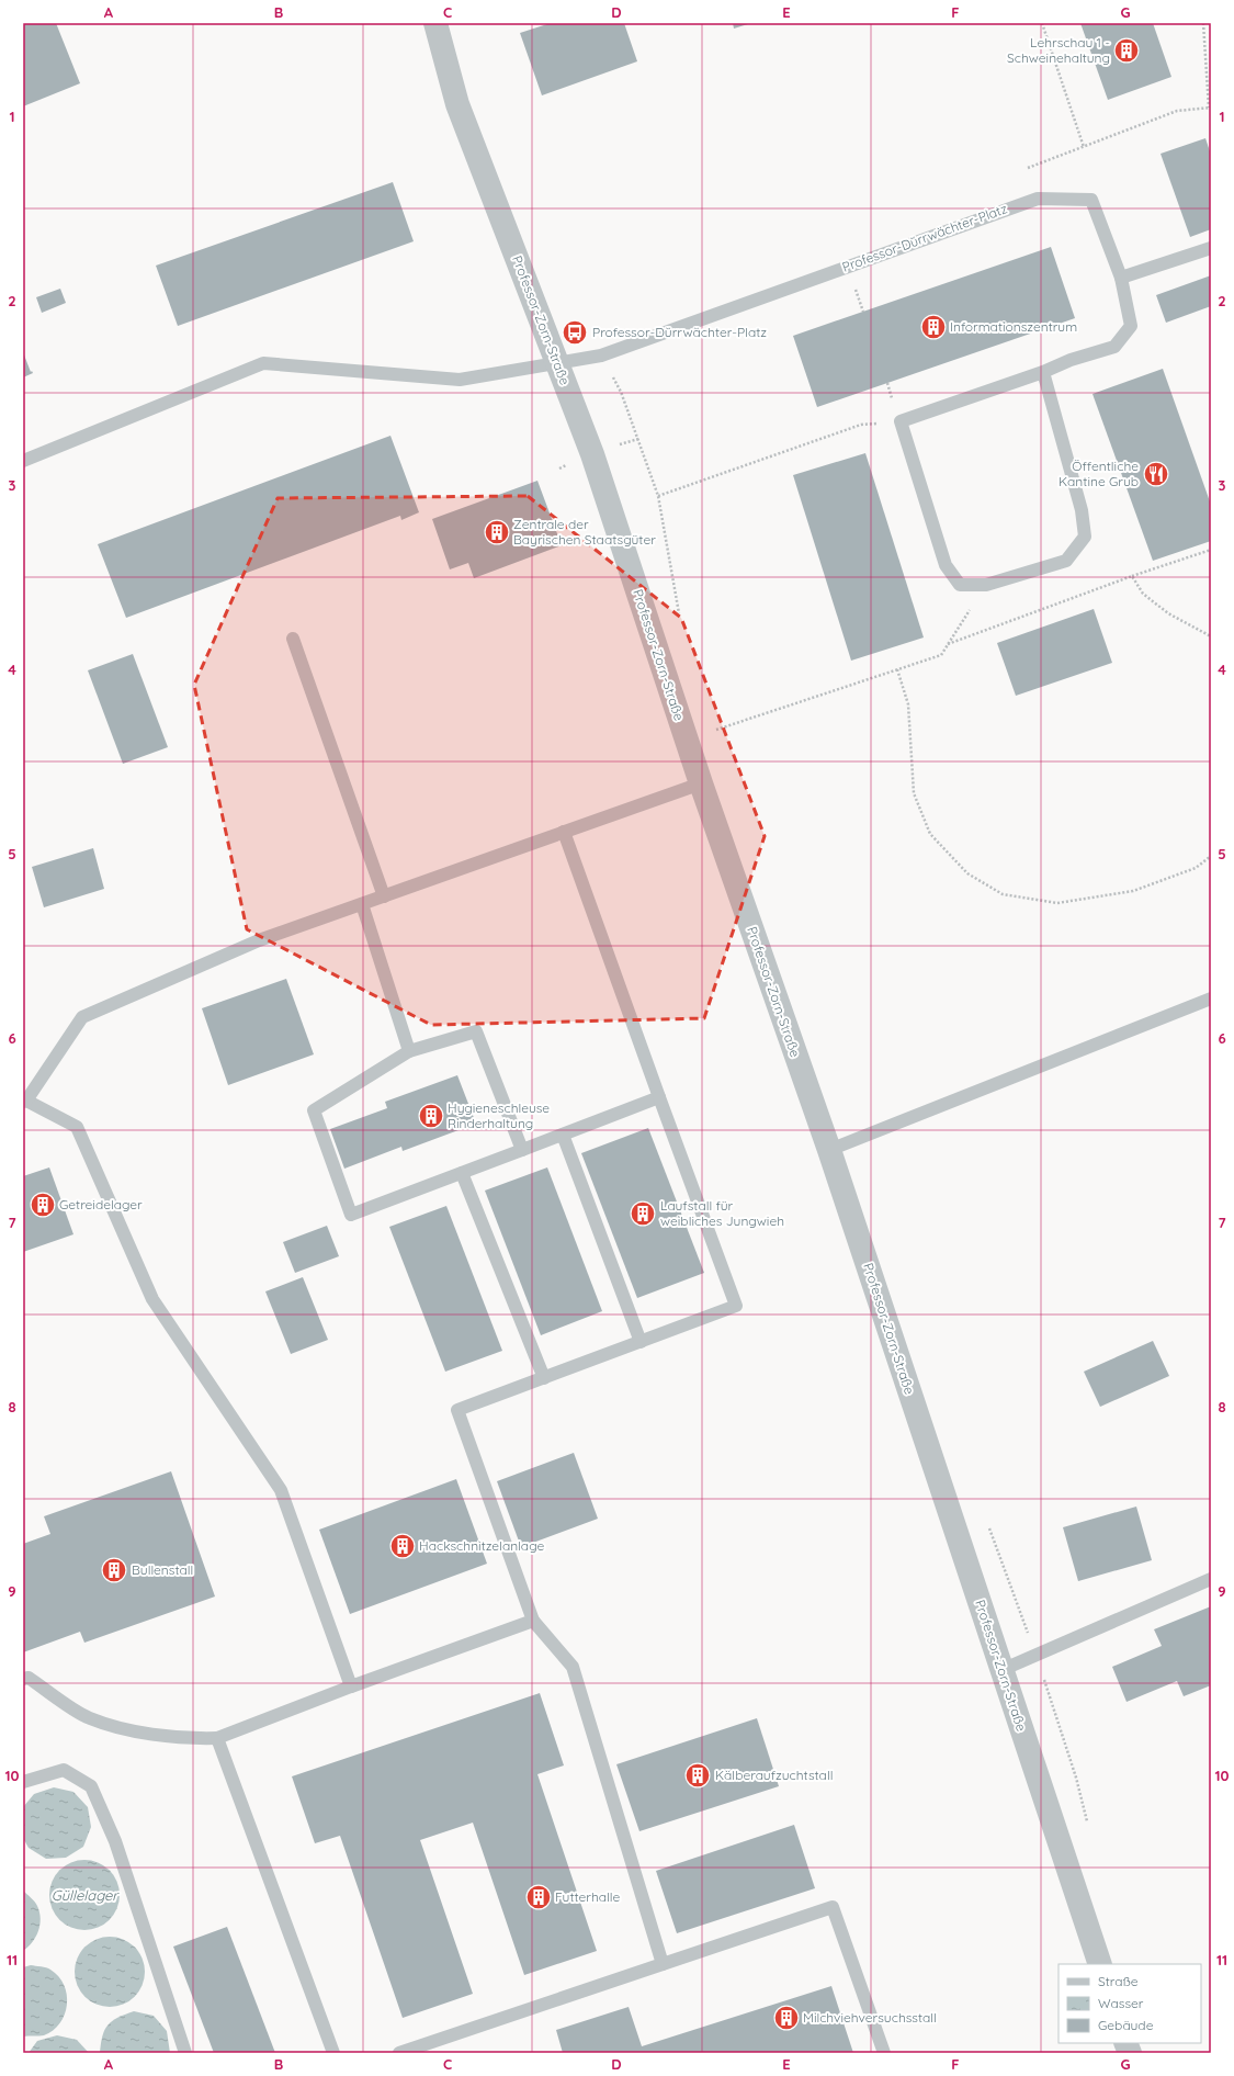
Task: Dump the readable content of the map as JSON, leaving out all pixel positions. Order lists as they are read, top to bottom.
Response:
{
  "streets": {
    "street": ["Professor-Zorn-Straße"],
    "lane": ["Professor-Dürrwächter-Platz"]
  },
  "crossings": [
    ["Professor-Dürrwächter-Platz", "Professor-Zorn-Straße"]
  ],
  "water": ["Güllelager"],
  "places": {
    "building": [
      "Lehrschau 1 - Schweinehaltung",
      "Informationszentrum",
      "Zentrale der Bayrischen Staatsgüter",
      "Hygieneschleuse Rinderhaltung",
      "Getreidelager",
      "Laufstall für weibliches Jungwieh",
      "Hackschnitzelanlage",
      "Bullenstall",
      "Kälberaufzuchtstall",
      "Futterhalle",
      "Milchviehversuchsstall"
    ],
    "bus stop": ["Professor-Dürrwächter-Platz"],
    "restaurant": ["Öffentliche Kantine Grub"]
  },
  "legend": ["Straße", "Wasser", "Gebäude"],
  "grid": {
    "columns": [
      "A",
      "B",
      "C",
      "D",
      "E",
      "F",
      "G"
    ],
    "rows": [
      "1",
      "2",
      "3",
      "4",
      "5",
      "6",
      "7",
      "8",
      "9",
      "10",
      "11"
    ]
  }
}
